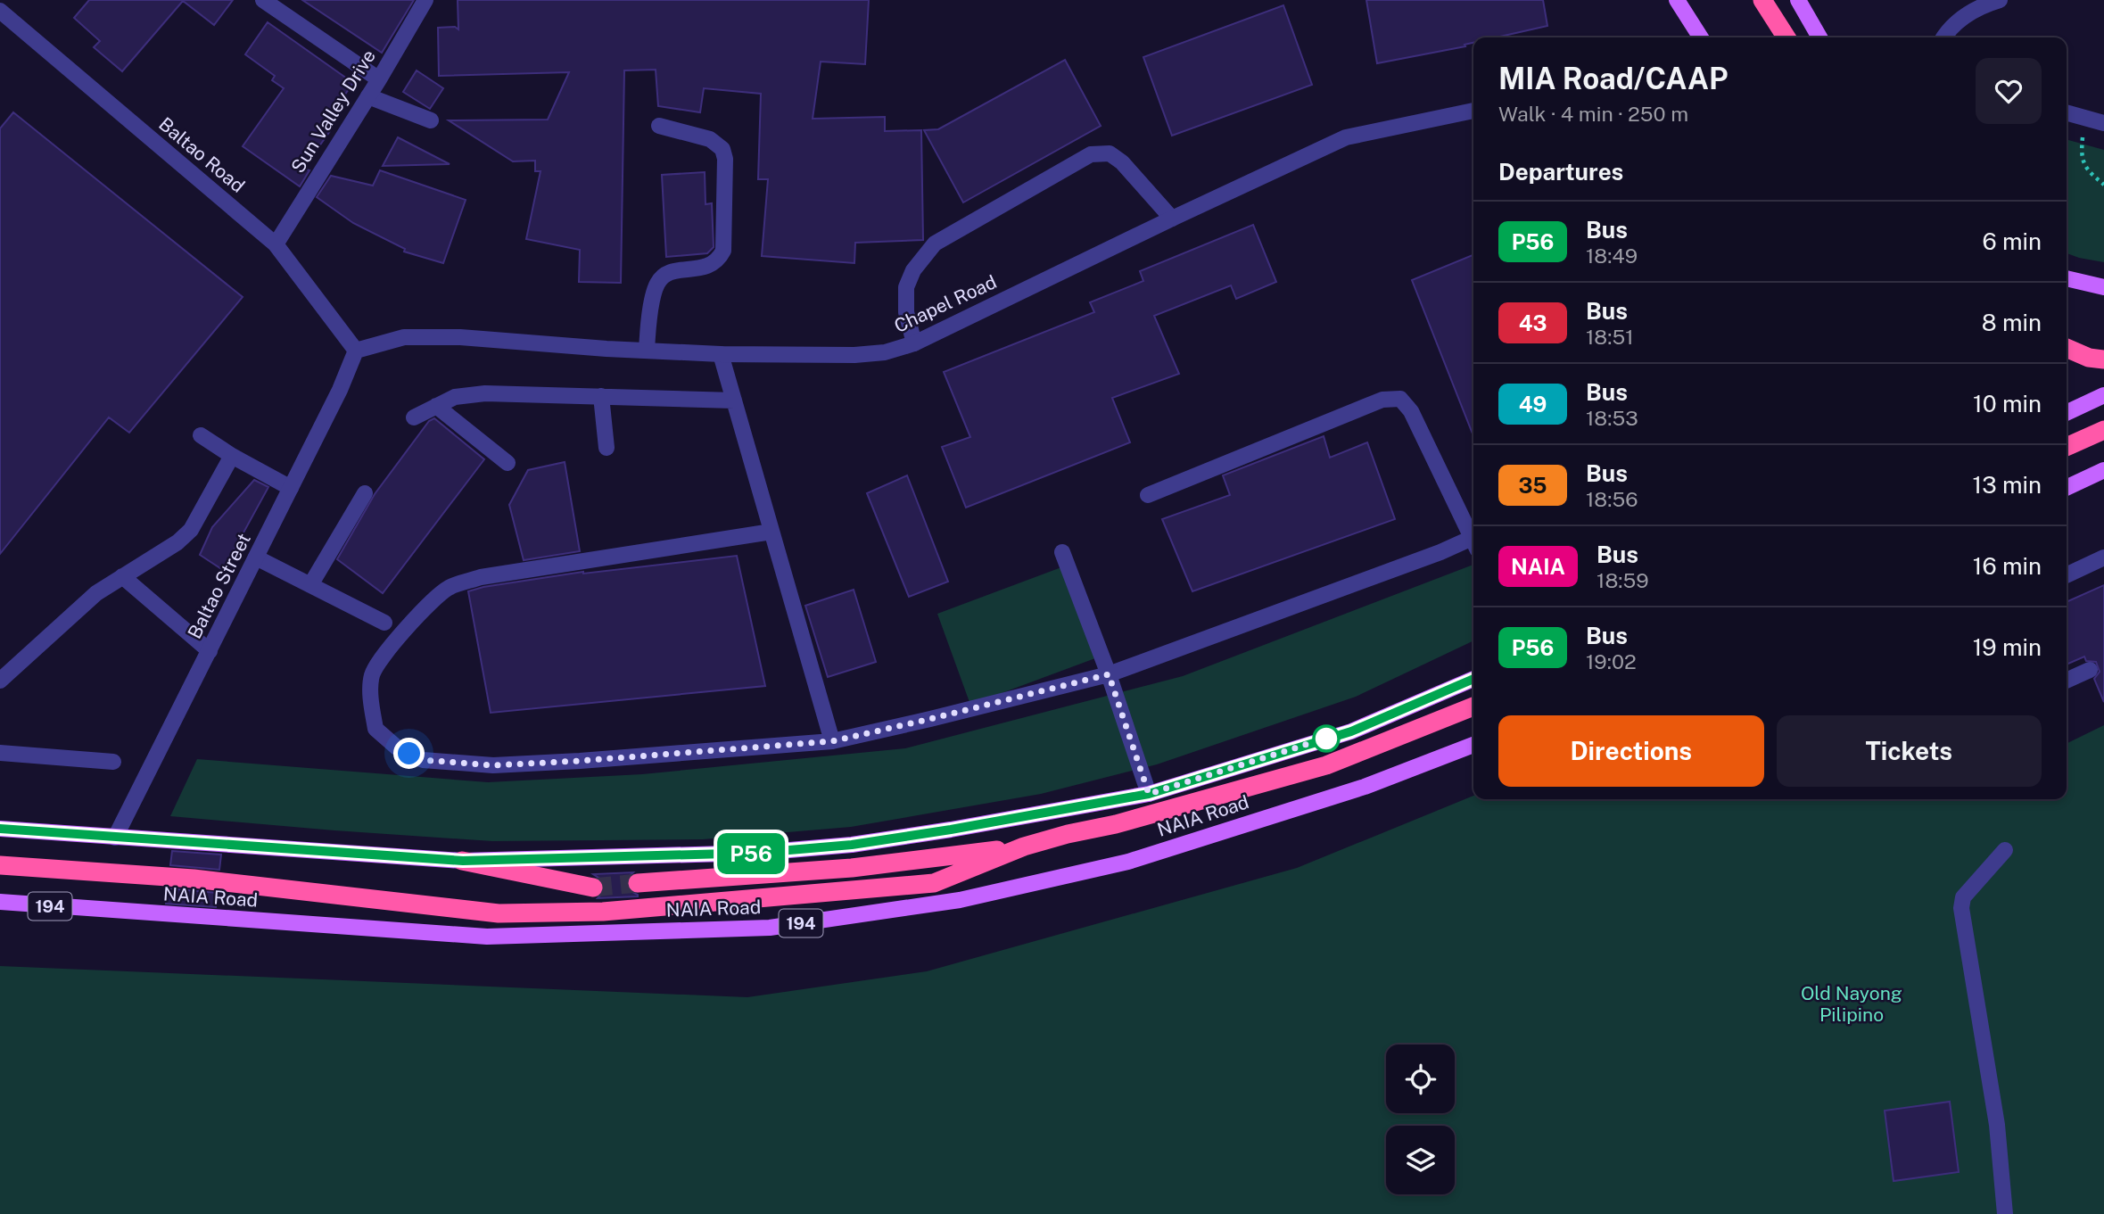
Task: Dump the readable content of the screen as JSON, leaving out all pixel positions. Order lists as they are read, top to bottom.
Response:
{
  "streets": {
    "main road": ["NAIA Road", "194"],
    "street": [
      "Sun Valley Drive",
      "Baltao Road",
      "Chapel Road",
      "Baltao Street"
    ]
  },
  "crossings": [
    ["Sun Valley Drive", "Baltao Road"],
    ["Baltao Road", "Chapel Road"],
    ["Baltao Road", "Baltao Street"],
    ["Chapel Road", "Baltao Street"],
    ["Baltao Street", "NAIA Road"]
  ],
  "parks": ["Old Nayong Pilipino"],
  "lines": ["bus line P56"],
  "page": {
    "on_map": "P56",
    "heading": [
      ["MIA Road/CAAP", "Walk · 4 min · 250 m"],
      "Departures"
    ],
    "list": [
      {
        "mark": "P56",
        "name": "Bus",
        "note": "18:49",
        "value": "6 min"
      },
      {
        "mark": "43",
        "name": "Bus",
        "note": "18:51",
        "value": "8 min"
      },
      {
        "mark": "49",
        "name": "Bus",
        "note": "18:53",
        "value": "10 min"
      },
      {
        "mark": "35",
        "name": "Bus",
        "note": "18:56",
        "value": "13 min"
      },
      {
        "mark": "NAIA",
        "name": "Bus",
        "note": "18:59",
        "value": "16 min"
      },
      {
        "mark": "P56",
        "name": "Bus",
        "note": "19:02",
        "value": "19 min"
      }
    ],
    "buttons": ["Directions", "Tickets"]
  }
}
